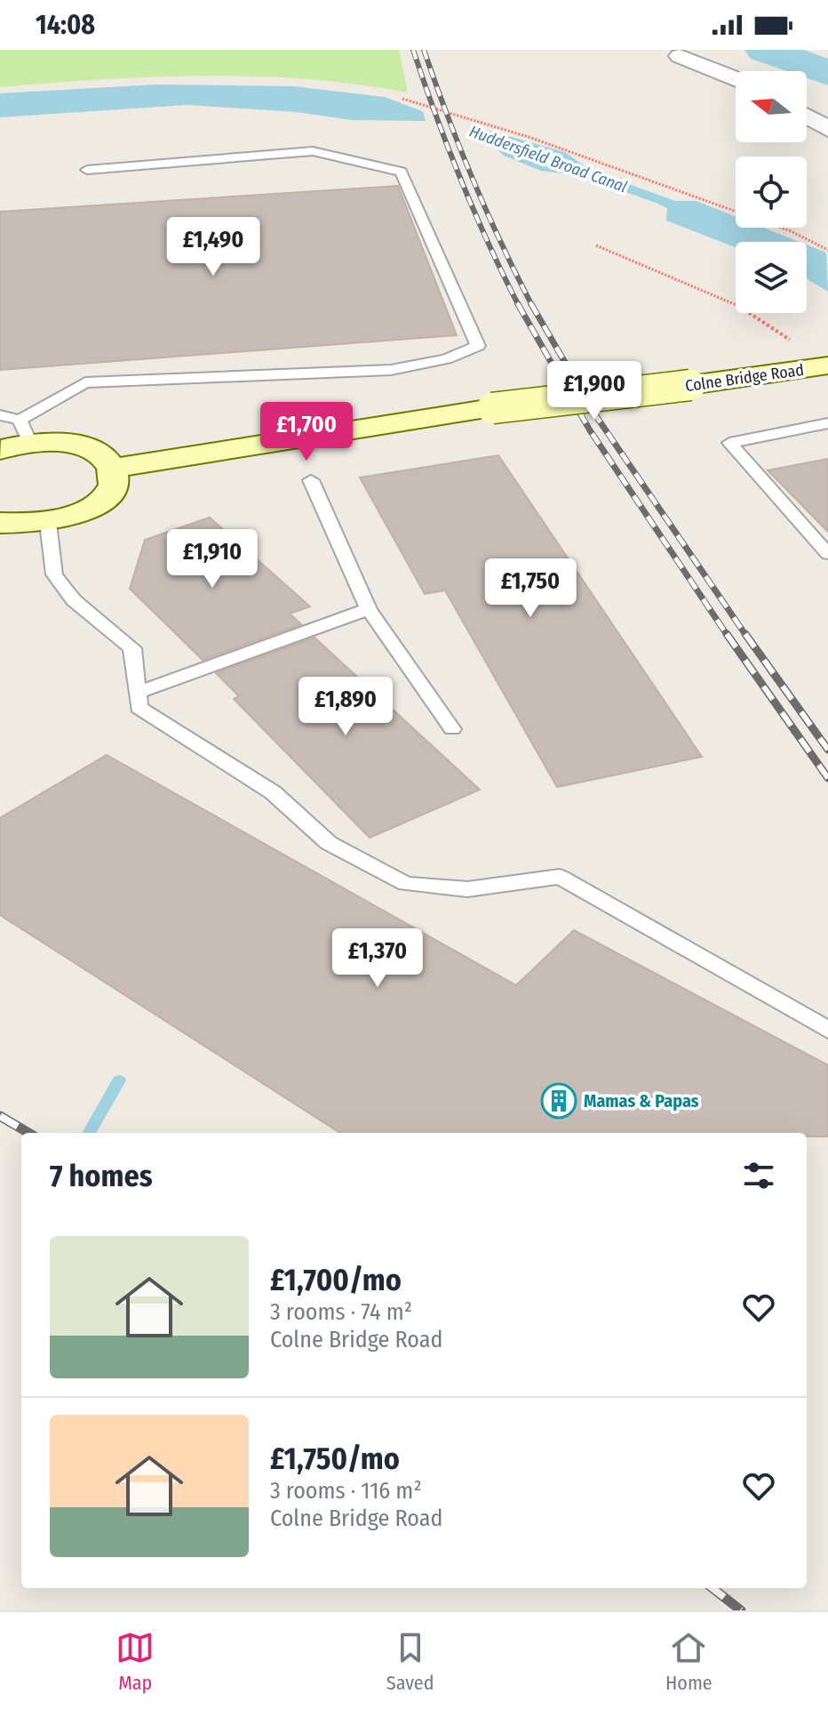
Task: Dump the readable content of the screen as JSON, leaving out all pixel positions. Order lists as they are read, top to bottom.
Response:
{
  "streets": {
    "main road": ["Colne Bridge Road"]
  },
  "water": ["Huddersfield Broad Canal"],
  "places": {
    "building": ["Mamas & Papas"]
  },
  "north": "left",
  "page": {
    "status": "14:08",
    "price": [
      "£1,490",
      "£1,900",
      "£1,700",
      "£1,910",
      "£1,750",
      "£1,890",
      "£1,370"
    ],
    "heading": "7 homes",
    "list": [
      {
        "name": "£1,700/mo",
        "note": "3 rooms · 74 m² · Colne Bridge Road"
      },
      {
        "name": "£1,750/mo",
        "note": "3 rooms · 116 m² · Colne Bridge Road"
      }
    ],
    "tabs": ["Map", "Saved", "Home"]
  }
}
